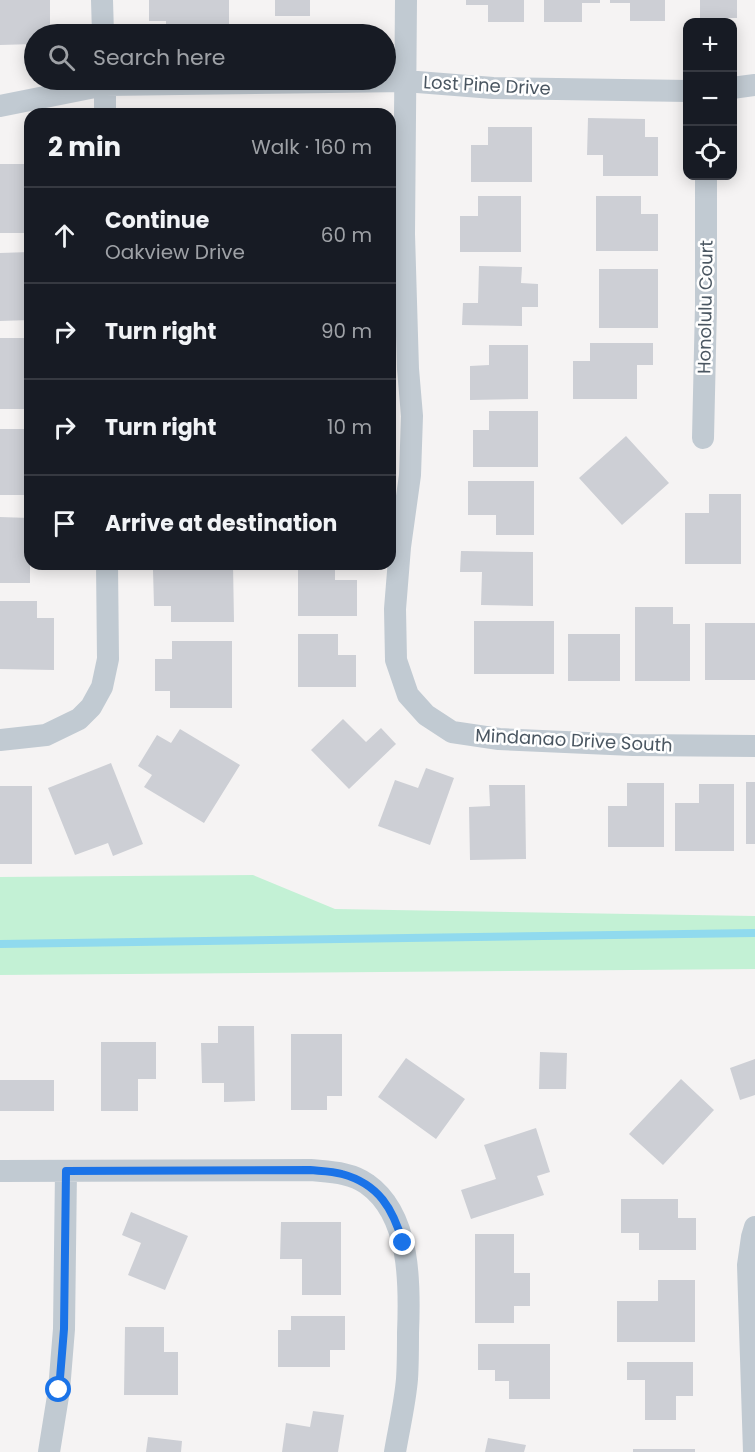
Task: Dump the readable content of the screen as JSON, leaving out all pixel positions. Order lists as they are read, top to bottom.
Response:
{
  "streets": {
    "street": ["Lost Pine Drive", "Honolulu Court", "Mindanao Drive South"]
  },
  "crossings": [
    ["Lost Pine Drive", "Mindanao Drive South"]
  ],
  "page": {
    "map_buttons": ["+", "−"],
    "search": "Search here",
    "heading": ["2 min", "Walk · 160 m"],
    "list": [
      ["Continue", "Oakview Drive", "60 m"],
      ["Turn right", "90 m"],
      ["Turn right", "10 m"],
      "Arrive at destination"
    ]
  }
}
